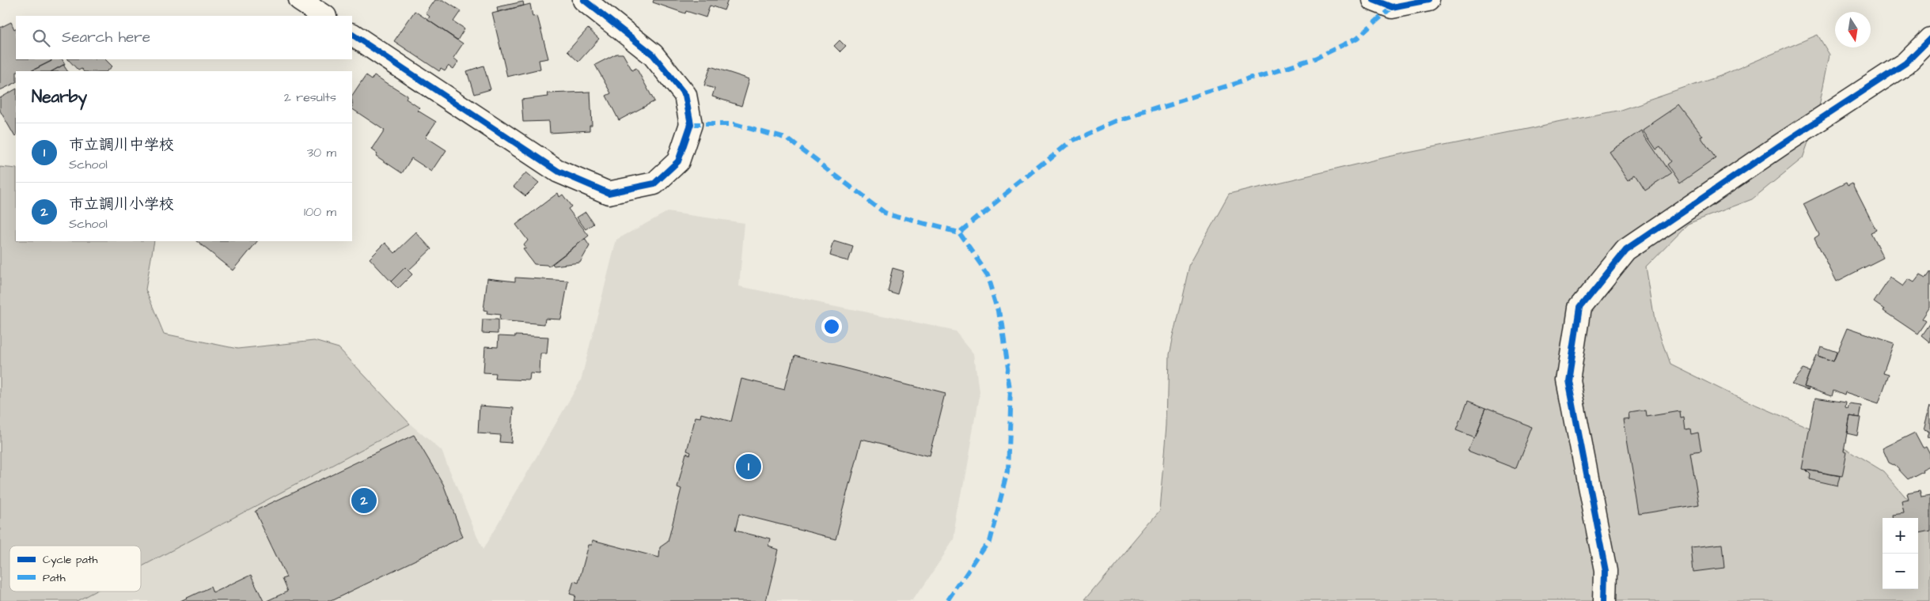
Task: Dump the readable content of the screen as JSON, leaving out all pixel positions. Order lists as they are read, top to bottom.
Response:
{
  "legend": ["Cycle path", "Path"],
  "north": "bottom",
  "page": {
    "search": "Search here",
    "heading": ["Nearby", "2 results"],
    "list": [
      {
        "mark": "1",
        "name": "市立調川中学校",
        "note": "School",
        "value": "30 m"
      },
      {
        "mark": "2",
        "name": "市立調川小学校",
        "note": "School",
        "value": "100 m"
      }
    ],
    "pins": ["1", "2"],
    "map_buttons": ["+", "−"]
  }
}
